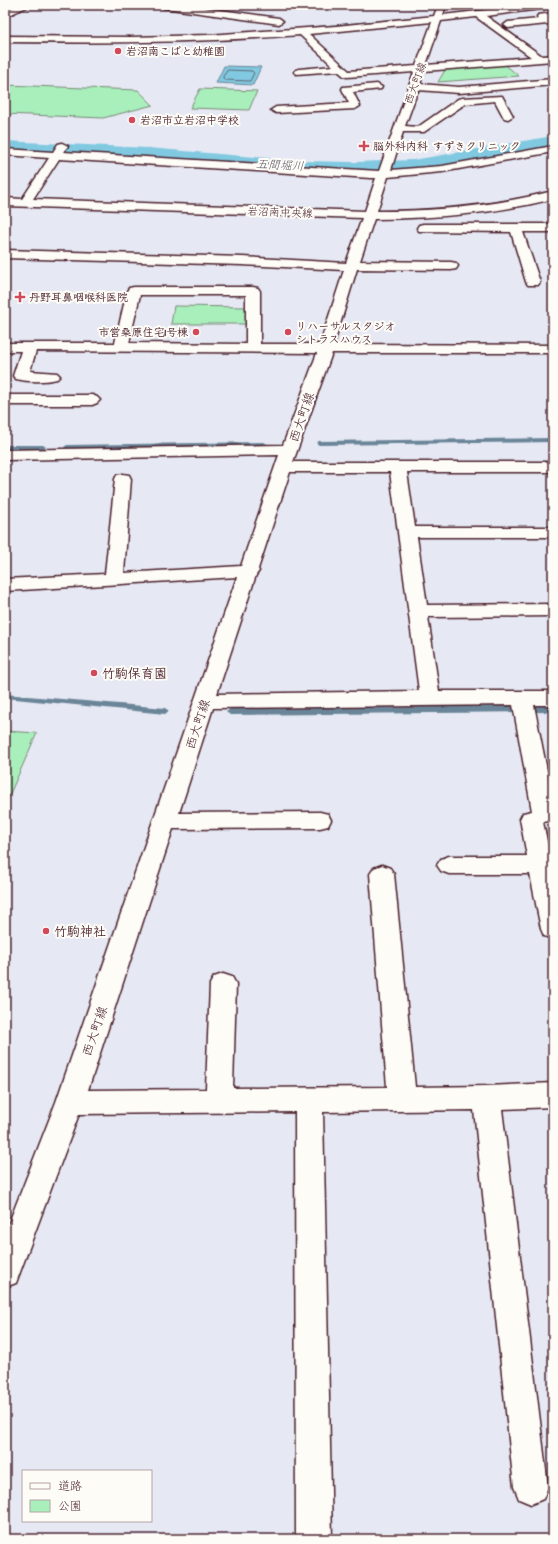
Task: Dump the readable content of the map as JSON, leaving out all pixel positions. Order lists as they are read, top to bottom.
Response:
{
  "streets": {
    "street": ["西大町線", "岩沼南中央線"]
  },
  "crossings": [
    ["西大町線", "岩沼南中央線"]
  ],
  "water": ["五間堀川"],
  "places": {
    "other": [
      "岩沼南こばと幼稚園",
      "岩沼市立岩沼中学校",
      "市営桑原住宅1号棟",
      "リハーサルスタジオ シトラスハウス",
      "竹駒保育園",
      "竹駒神社"
    ],
    "health": ["脳外科内科 すずきクリニック", "丹野耳鼻咽喉科医院"]
  },
  "legend": ["道路", "公園"]
}
